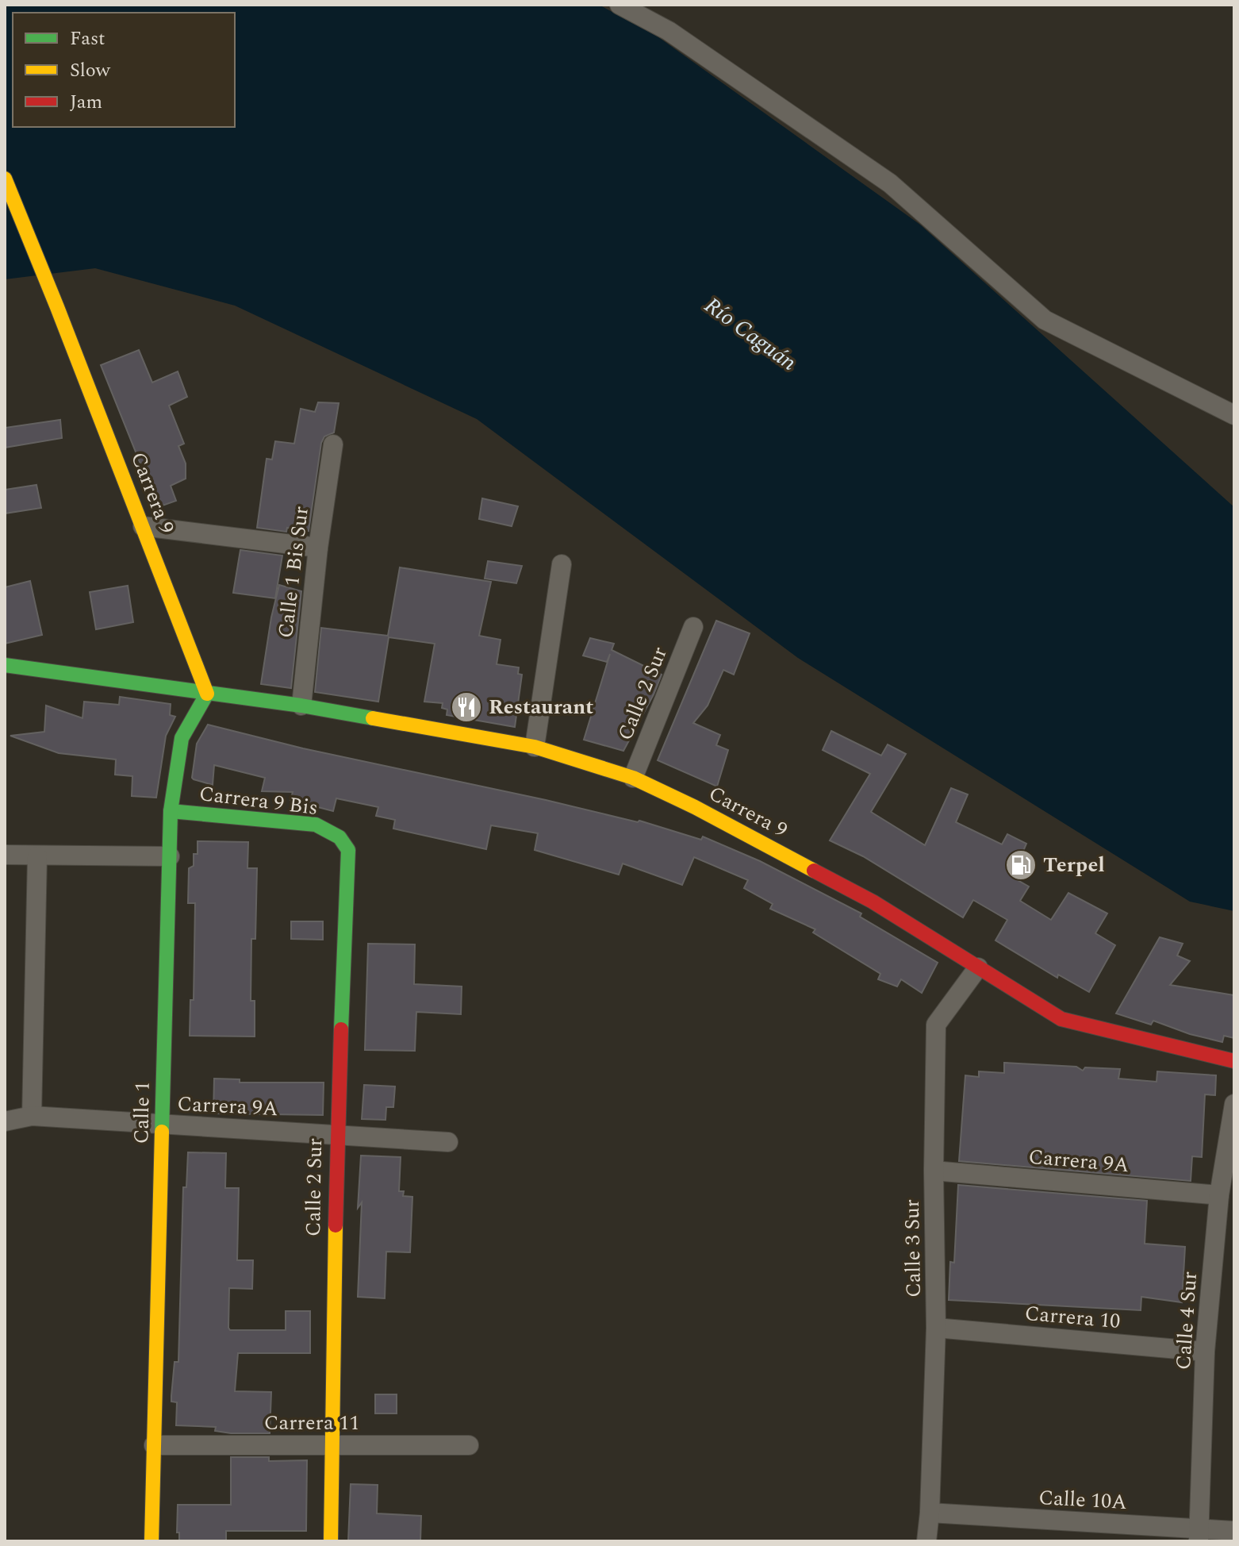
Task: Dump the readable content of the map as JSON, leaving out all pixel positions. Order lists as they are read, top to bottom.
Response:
{
  "streets": {
    "street": [
      "Carrera 9",
      "Calle 1 Bis Sur",
      "Calle 2 Sur",
      "Carrera 9 Bis",
      "Carrera 9A",
      "Calle 1",
      "Calle 3 Sur",
      "Carrera 10",
      "Calle 4 Sur",
      "Carrera 11",
      "Calle 10A"
    ]
  },
  "crossings": [
    ["Carrera 9", "Calle 1 Bis Sur"],
    ["Carrera 9", "Calle 2 Sur"],
    ["Carrera 9", "Calle 1"],
    ["Carrera 9", "Calle 3 Sur"],
    ["Calle 2 Sur", "Carrera 9 Bis"],
    ["Calle 2 Sur", "Carrera 9A"],
    ["Calle 2 Sur", "Carrera 11"],
    ["Carrera 9 Bis", "Calle 1"],
    ["Carrera 9A", "Calle 1"],
    ["Carrera 9A", "Calle 3 Sur"],
    ["Carrera 9A", "Calle 4 Sur"],
    ["Calle 1", "Carrera 11"],
    ["Calle 3 Sur", "Carrera 10"],
    ["Calle 3 Sur", "Calle 10A"],
    ["Carrera 10", "Calle 4 Sur"],
    ["Calle 4 Sur", "Calle 10A"]
  ],
  "water": ["Río Caguán"],
  "places": {
    "restaurant": ["Restaurant"],
    "fuel station": ["Terpel"]
  },
  "legend": ["Fast", "Slow", "Jam"]
}
